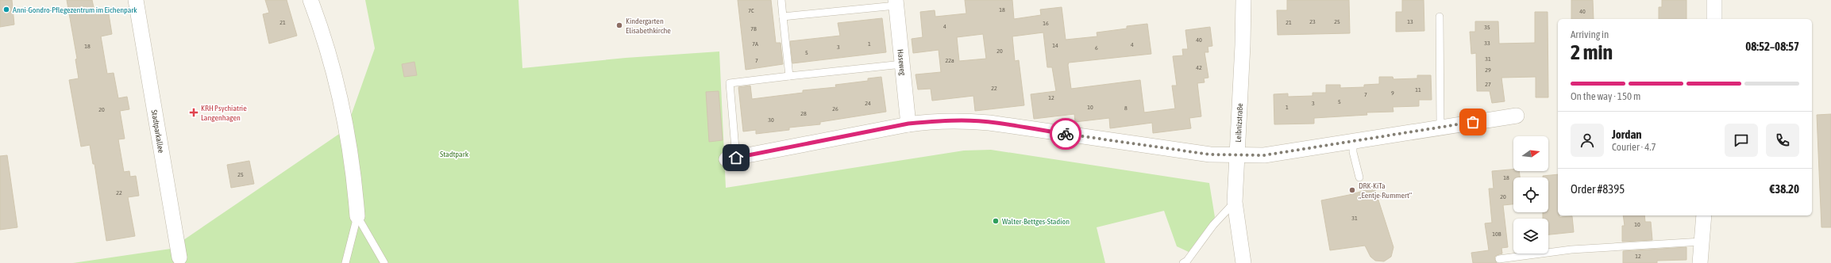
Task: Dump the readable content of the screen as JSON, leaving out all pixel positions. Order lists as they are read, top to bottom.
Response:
{
  "streets": {
    "street": ["Haseweg", "Leibnizstraße", "Stadtparkallee"]
  },
  "parks": ["Stadtpark"],
  "places": {
    "other": [
      "Anni-Gondro-Pflegezentrum im Eichenpark",
      "Kindergarten Elisabethkirche",
      "DRK-KiTa „Eentje-Rummert“",
      "Walter-Bettges-Stadion"
    ],
    "health": ["KRH Psychiatrie Langenhagen"]
  },
  "house_numbers": [
    "18",
    "7C",
    "40",
    "23",
    "25",
    "13",
    "21",
    "21",
    "16",
    "4",
    "35",
    "7B",
    "40",
    "33",
    "7A",
    "1",
    "4",
    "14",
    "18",
    "3",
    "6",
    "20",
    "5",
    "31",
    "7",
    "22a",
    "42",
    "29",
    "27",
    "22",
    "11",
    "9",
    "7",
    "12",
    "5",
    "24",
    "3",
    "10",
    "1",
    "8",
    "26",
    "20",
    "28",
    "30",
    "25",
    "18",
    "22",
    "20",
    "31",
    "10",
    "10B",
    "12"
  ],
  "north": "right",
  "page": {
    "heading": ["2 min", "Arriving in", "08:52–08:57"],
    "panel": [
      "Jordan",
      "Courier · 4.7",
      "Order #8395",
      "€38.20"
    ],
    "bar": "On the way · 150 m"
  }
}
